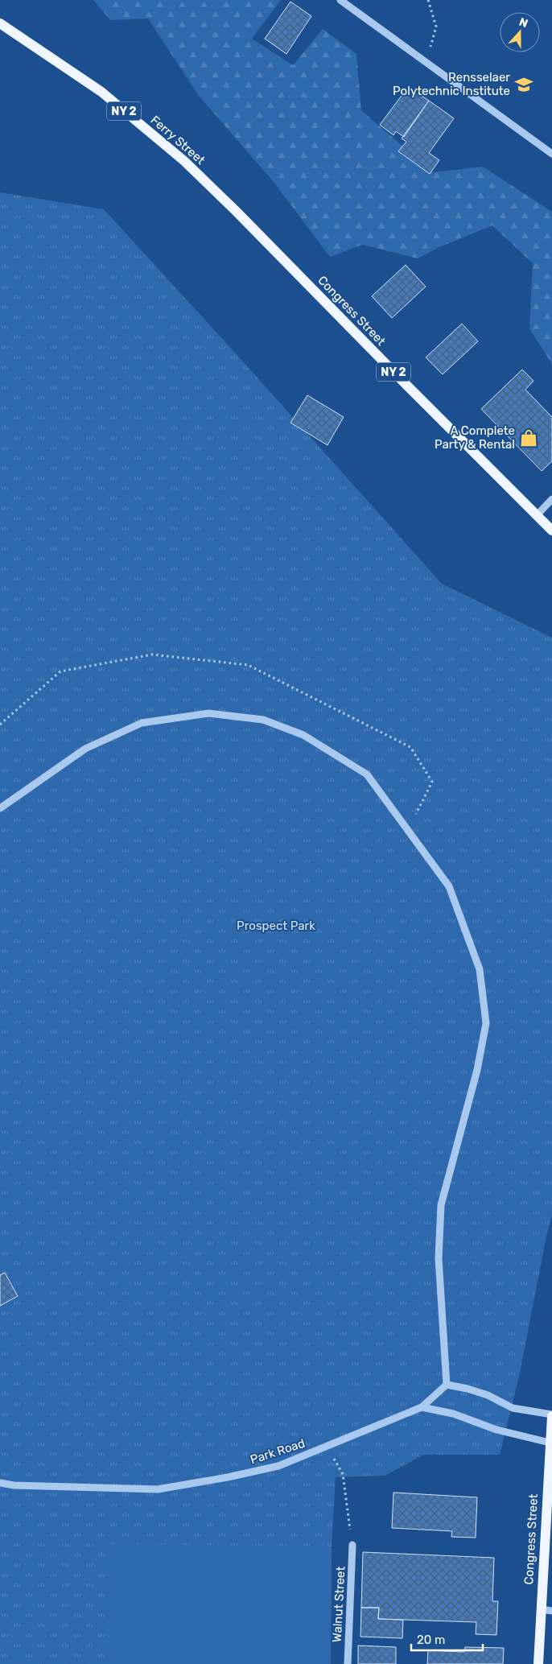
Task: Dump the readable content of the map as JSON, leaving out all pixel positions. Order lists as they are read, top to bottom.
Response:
{
  "streets": {
    "main road": ["NY 2", "Ferry Street", "Congress Street"],
    "street": ["Park Road", "Walnut Street"]
  },
  "crossings": [
    ["Ferry Street", "Congress Street"]
  ],
  "parks": ["Prospect Park"],
  "places": {
    "school or university": ["Rensselaer Polytechnic Institute"],
    "shop": ["A Complete Party & Rental"]
  },
  "scale_bar": "20 m",
  "north": "top"
}
